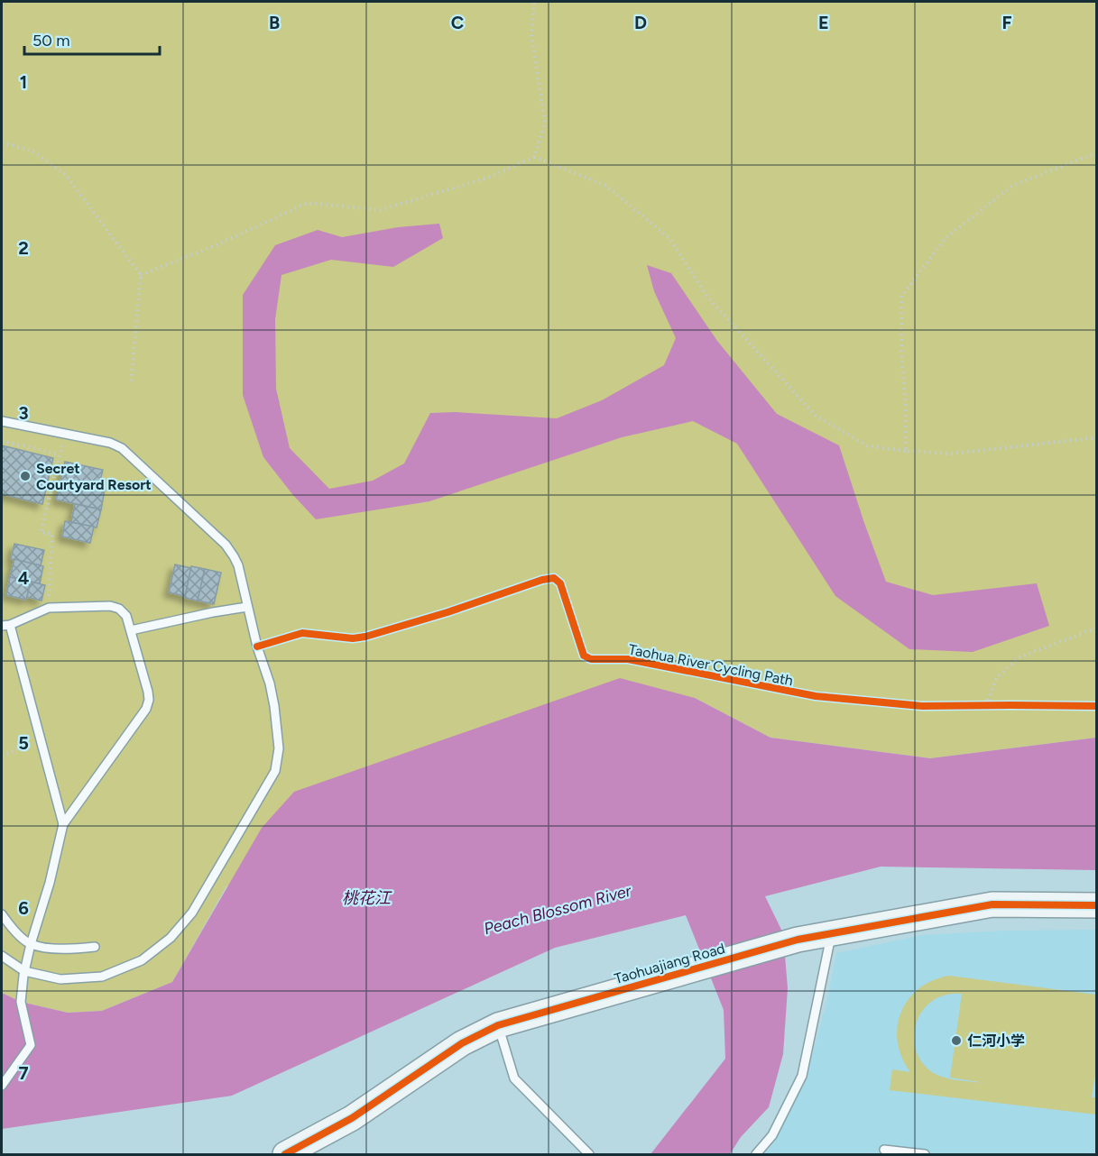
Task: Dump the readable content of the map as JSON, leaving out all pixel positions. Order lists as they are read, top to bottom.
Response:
{
  "streets": {
    "street": ["Taohuajiang Road"],
    "cycle path": ["Taohua River Cycling Path"]
  },
  "water": ["桃花江", "Peach Blossom River"],
  "places": ["Secret Courtyard Resort", "仁河小学"],
  "scale_bar": "50 m",
  "grid": {
    "columns": [
      "B",
      "C",
      "D",
      "E",
      "F"
    ],
    "rows": [
      "1",
      "2",
      "3",
      "4",
      "5",
      "6",
      "7"
    ]
  }
}
